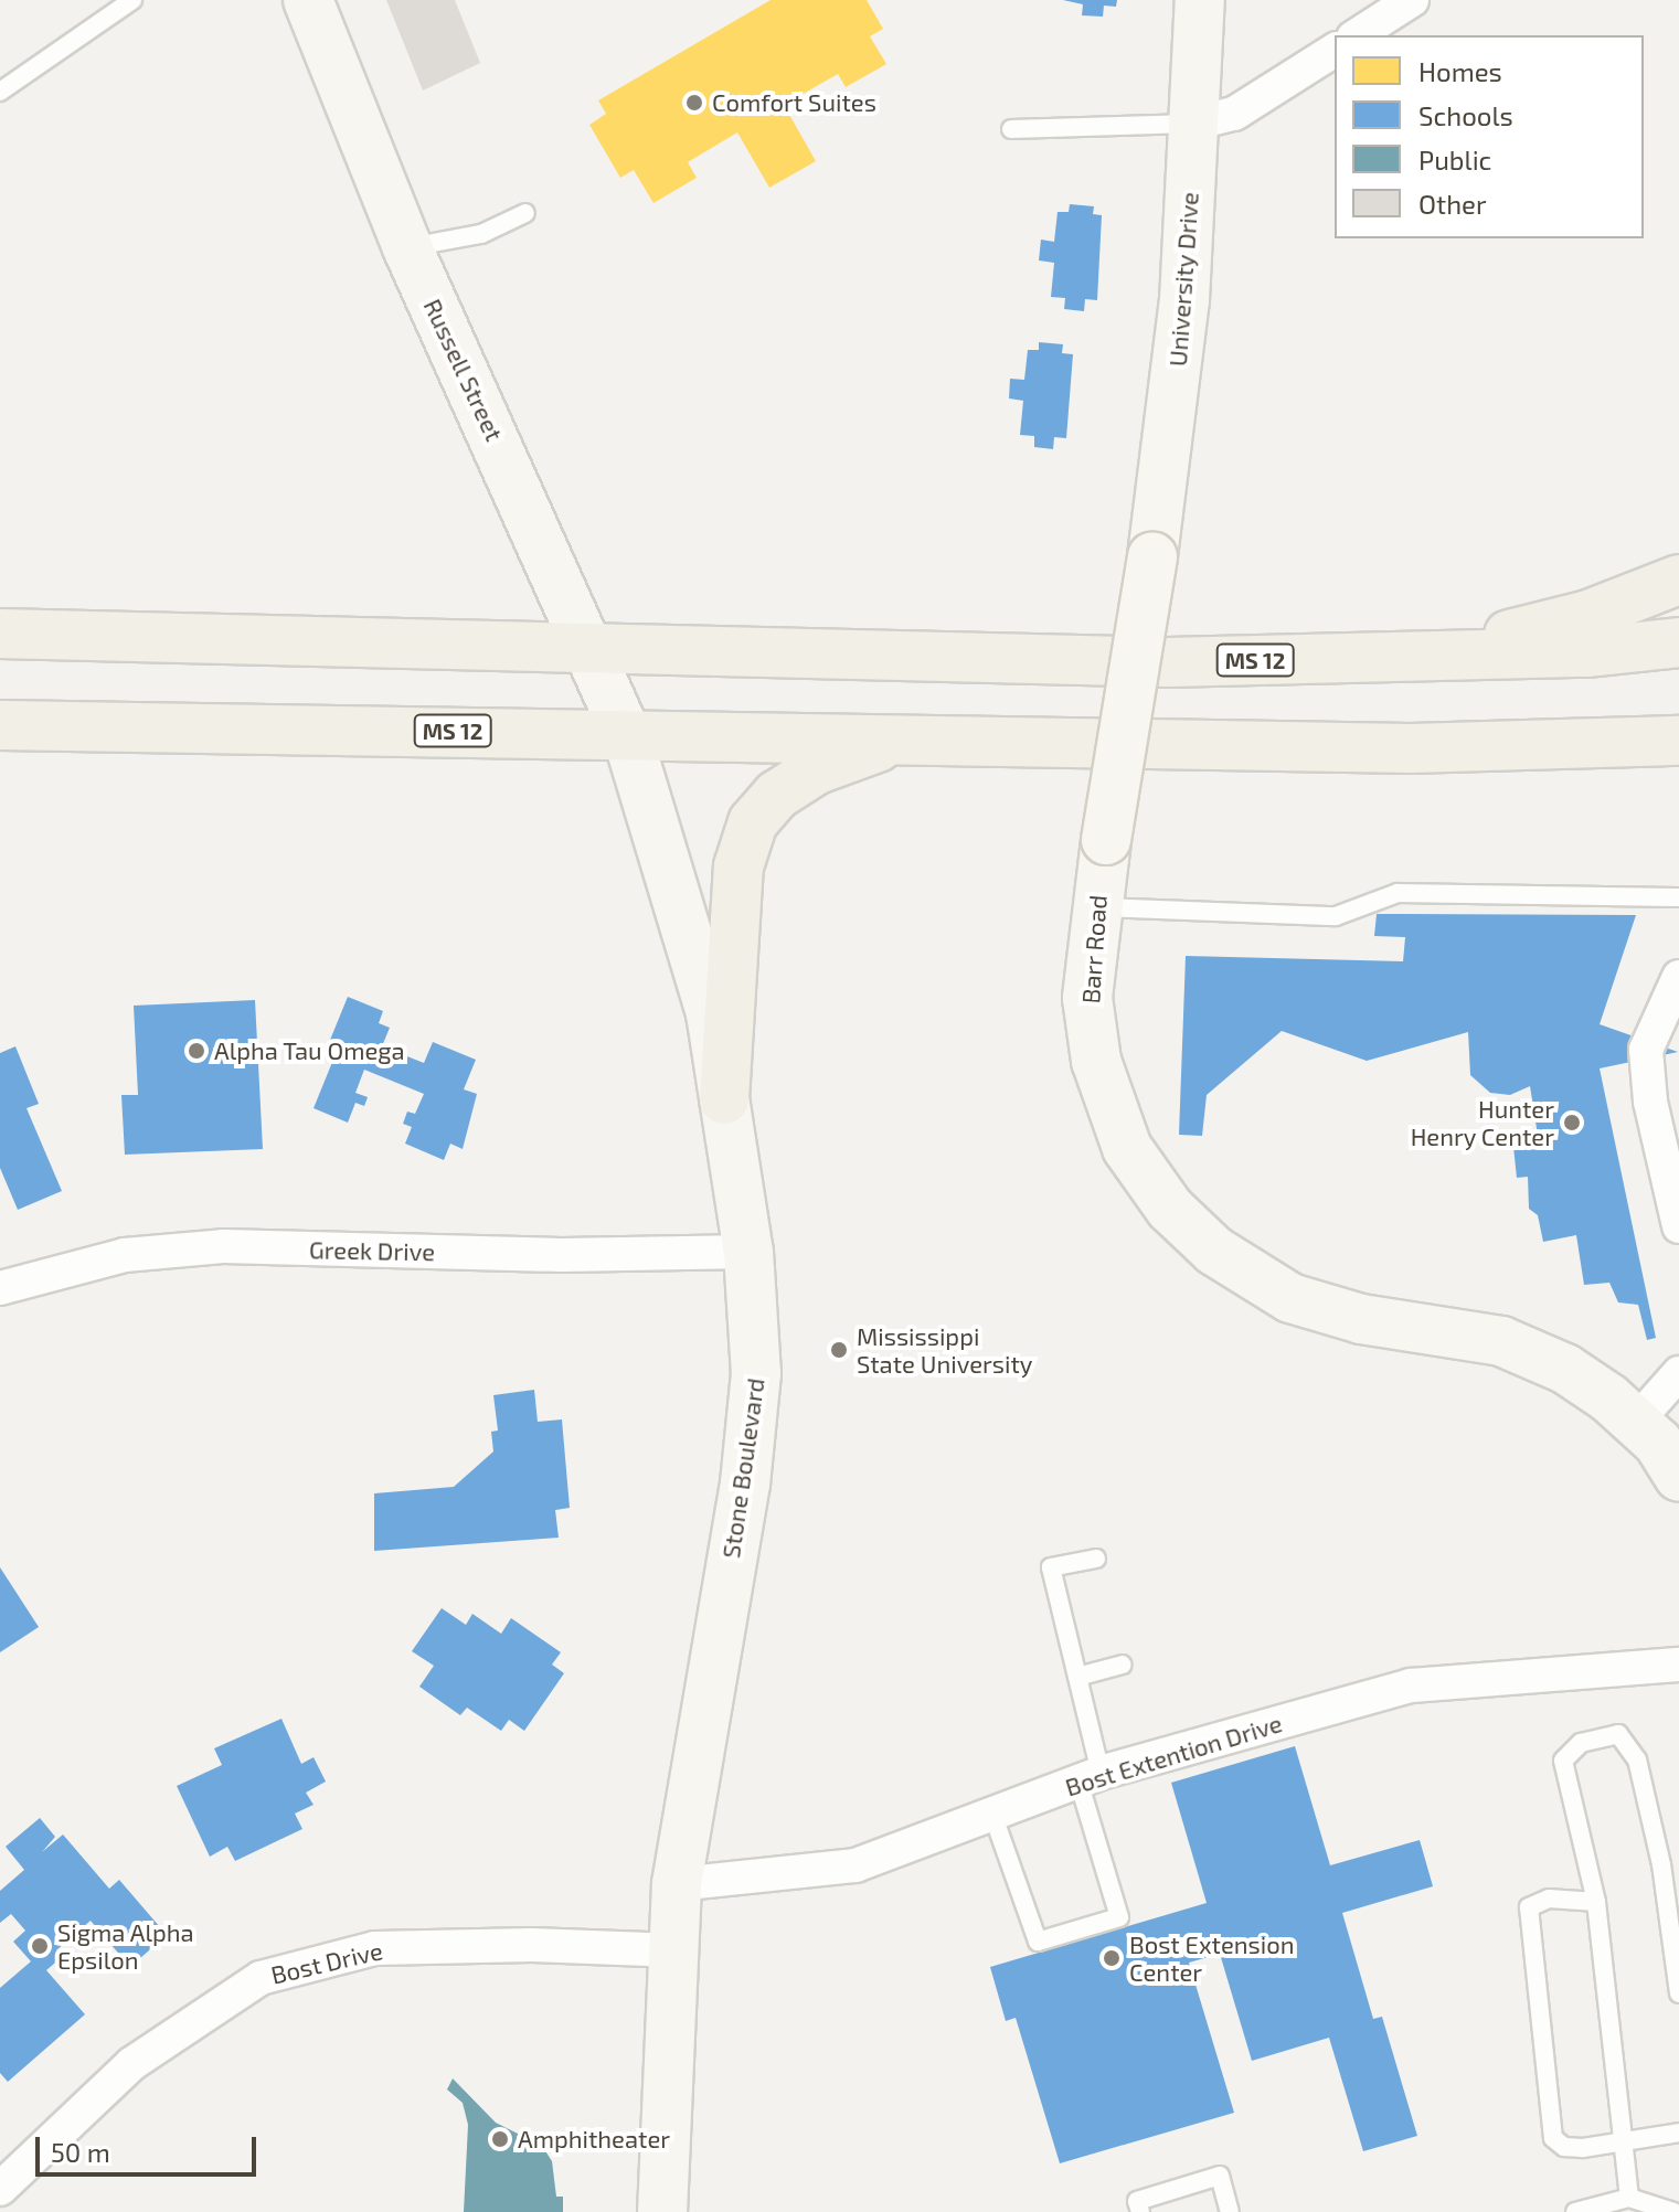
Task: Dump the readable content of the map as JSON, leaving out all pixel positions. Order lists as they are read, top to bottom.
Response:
{
  "streets": {
    "main road": ["MS 12"],
    "street": [
      "University Drive",
      "Russell Street",
      "Barr Road",
      "Greek Drive",
      "Stone Boulevard",
      "Bost Extention Drive",
      "Bost Drive"
    ]
  },
  "crossings": [
    ["University Drive", "Barr Road"],
    ["Russell Street", "MS 12"],
    ["Russell Street", "Stone Boulevard"],
    ["MS 12", "Stone Boulevard"],
    ["Greek Drive", "Stone Boulevard"],
    ["Stone Boulevard", "Bost Extention Drive"],
    ["Stone Boulevard", "Bost Drive"]
  ],
  "places": [
    "Comfort Suites",
    "Alpha Tau Omega",
    "Hunter Henry Center",
    "Mississippi State University",
    "Sigma Alpha Epsilon",
    "Bost Extension Center",
    "Amphitheater"
  ],
  "legend": [
    "Homes",
    "Schools",
    "Public",
    "Other"
  ],
  "scale_bar": "50 m"
}
